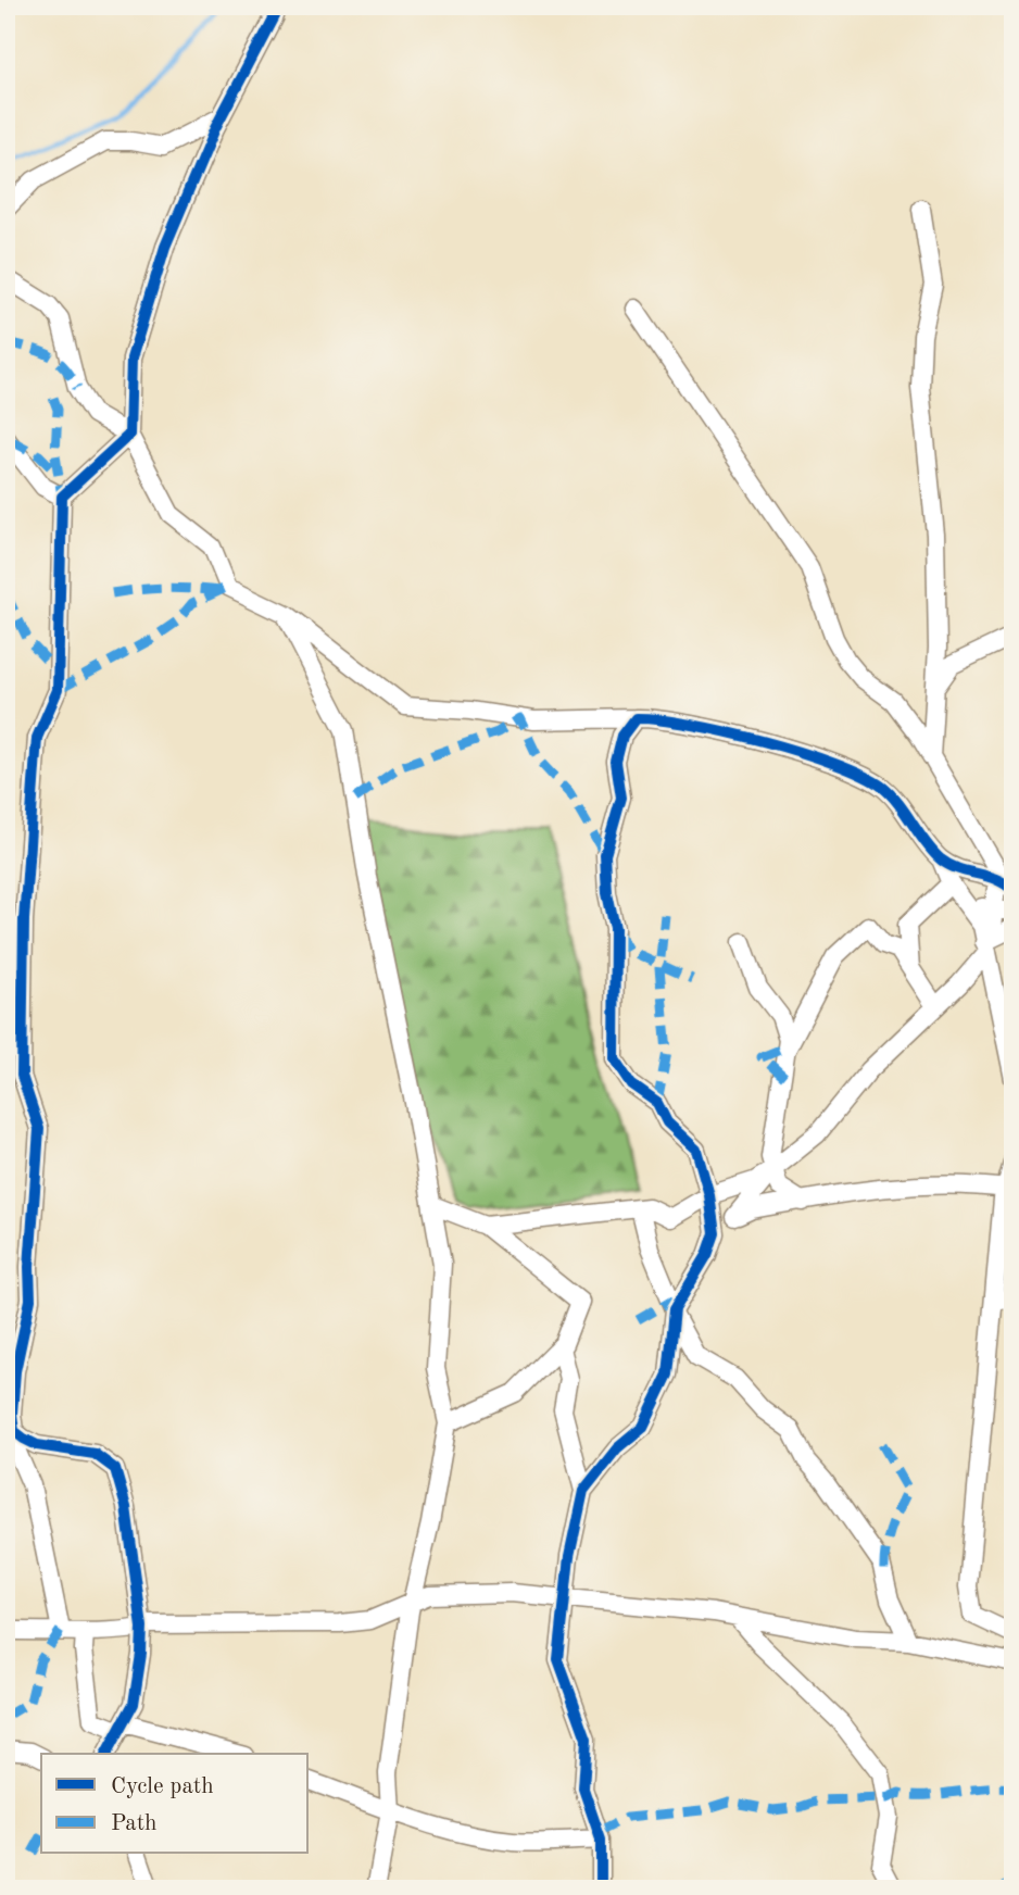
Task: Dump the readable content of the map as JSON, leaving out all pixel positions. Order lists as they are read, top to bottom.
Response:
{
  "legend": ["Cycle path", "Path"]
}
